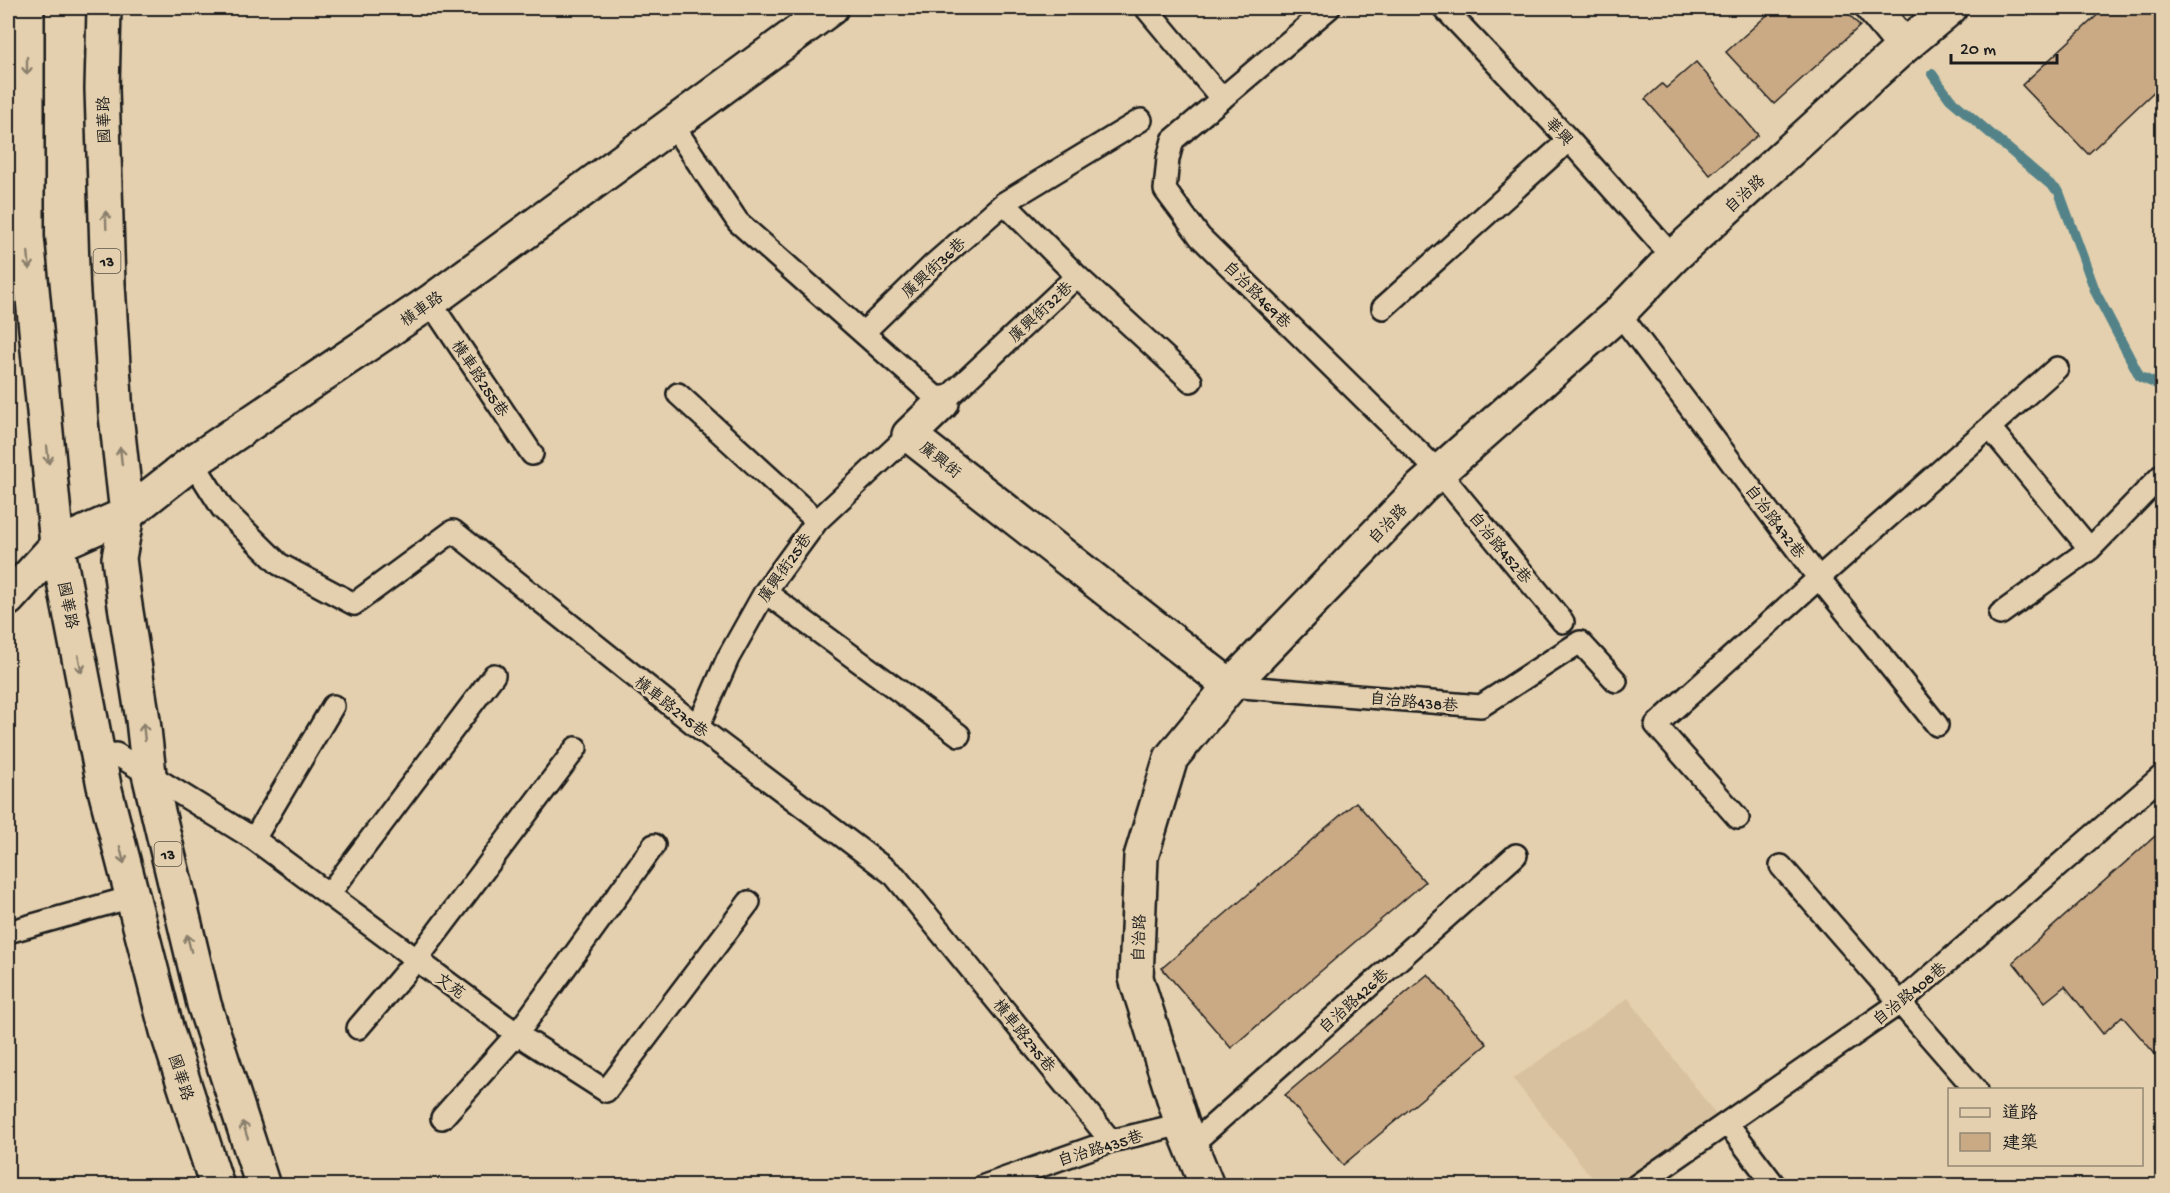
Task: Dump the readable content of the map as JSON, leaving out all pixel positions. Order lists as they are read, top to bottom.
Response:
{
  "streets": {
    "street": [
      "國華路",
      "自治路",
      "13",
      "橫車路",
      "廣興街"
    ],
    "lane": [
      "華興",
      "廣興街36巷",
      "自治路469巷",
      "廣興街32巷",
      "橫車路255巷",
      "自治路472巷",
      "自治路452巷",
      "廣興街25巷",
      "自治路438巷",
      "橫車路275巷",
      "文苑",
      "自治路408巷",
      "自治路426巷",
      "自治路435巷"
    ]
  },
  "crossings": [
    ["國華路", "橫車路"],
    ["國華路", "文苑"],
    ["華興", "自治路"],
    ["自治路", "自治路469巷"],
    ["自治路", "廣興街"],
    ["自治路", "自治路472巷"],
    ["自治路", "自治路452巷"],
    ["自治路", "自治路438巷"],
    ["自治路", "自治路426巷"],
    ["自治路", "自治路435巷"],
    ["自治路469巷", "自治路452巷"],
    ["橫車路", "橫車路255巷"],
    ["橫車路", "橫車路275巷"],
    ["廣興街32巷", "廣興街"],
    ["廣興街", "廣興街25巷"],
    ["廣興街", "自治路438巷"],
    ["廣興街25巷", "橫車路275巷"],
    ["橫車路275巷", "自治路435巷"],
    ["自治路426巷", "自治路435巷"]
  ],
  "legend": ["道路", "建築"],
  "scale_bar": "20 m"
}
